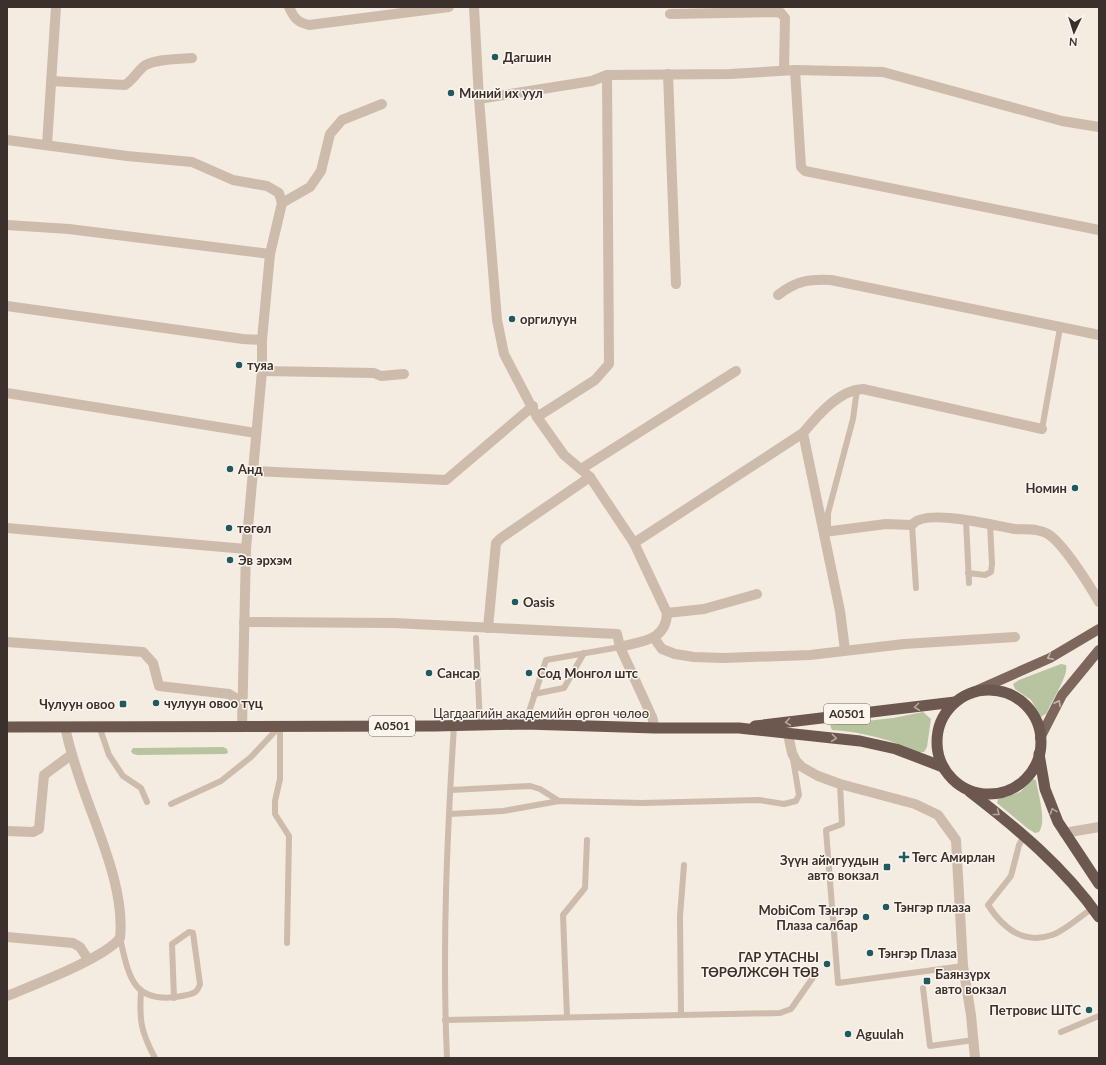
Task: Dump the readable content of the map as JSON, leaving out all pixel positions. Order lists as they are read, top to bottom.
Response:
{
  "streets": {
    "highway": ["Цагдаагийн академийн өргөн чөлөө", "A0501"]
  },
  "crossings": [
    ["Цагдаагийн академийн өргөн чөлөө", "A0501"]
  ],
  "places": {
    "other": [
      "Дагшин",
      "Миний их уул",
      "оргилуун",
      "туяа",
      "Анд",
      "Номин",
      "төгөл",
      "Эв эрхэм",
      "Oasis",
      "Сансар",
      "Сод Монгол штс",
      "чулуун овоо түц",
      "Тэнгэр плаза",
      "MobiCom Тэнгэр Плаза салбар",
      "Тэнгэр Плаза",
      "ГАР УТАСНЫ ТӨРӨЛЖСӨН ТӨВ",
      "Петровис ШТС",
      "Aguulah"
    ],
    "transit": ["Чулуун овоо", "Зүүн аймгуудын авто вокзал", "Баянзүрх авто вокзал"],
    "health": ["Төгс Амирлан"]
  },
  "north": "bottom"
}
